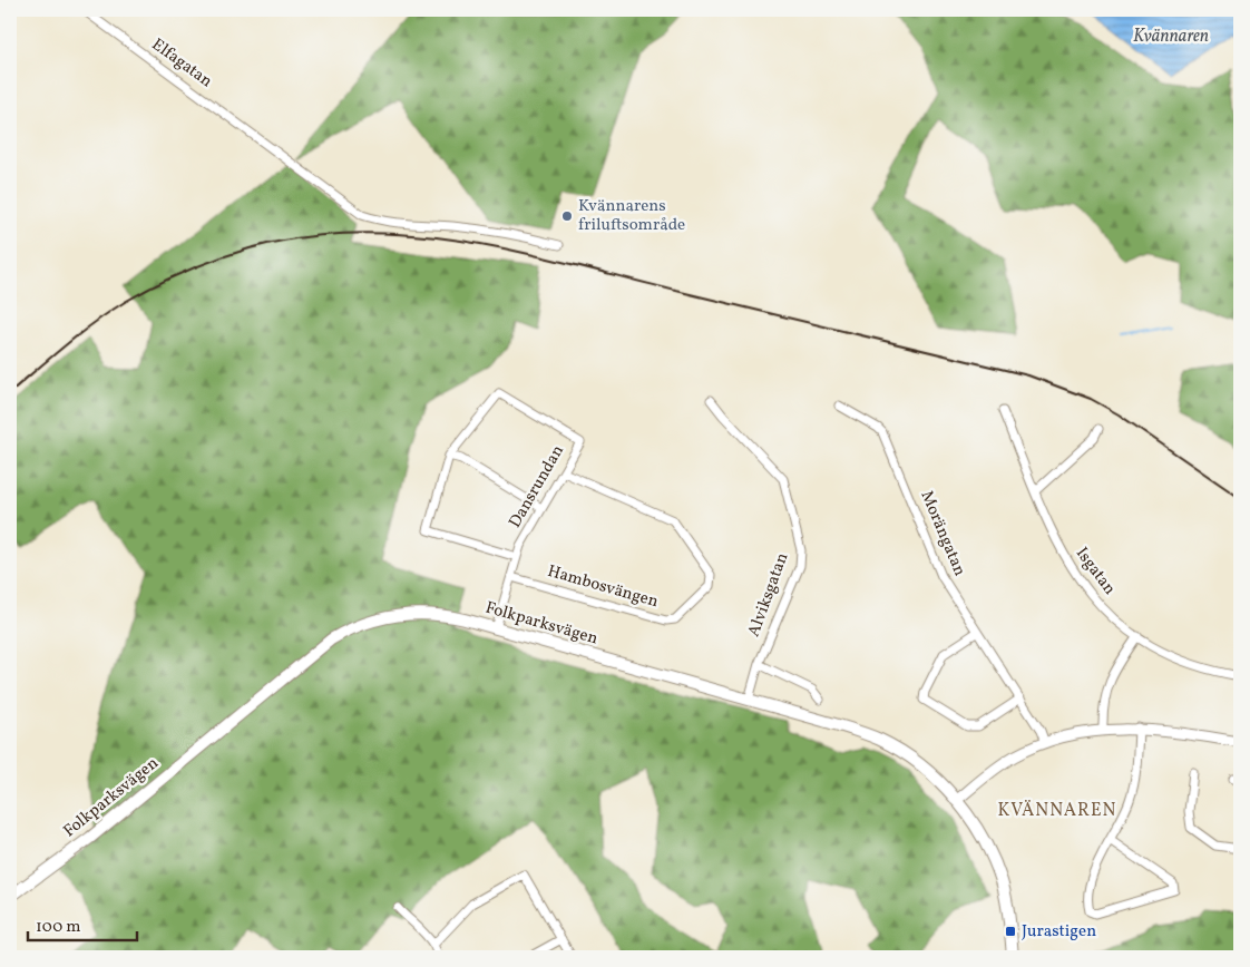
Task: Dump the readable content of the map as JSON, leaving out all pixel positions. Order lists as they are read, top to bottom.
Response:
{
  "streets": {
    "main road": ["Folkparksvägen"],
    "street": [
      "Elfagatan",
      "Dansrundan",
      "Morängatan",
      "Isgatan",
      "Hambosvängen",
      "Alviksgatan"
    ]
  },
  "crossings": [
    ["Dansrundan", "Hambosvängen"],
    ["Dansrundan", "Folkparksvägen"],
    ["Alviksgatan", "Folkparksvägen"]
  ],
  "districts": ["KVÄNNAREN"],
  "water": ["Kvännaren"],
  "places": {
    "other": ["Kvännarens friluftsområde"],
    "transit": ["Jurastigen"]
  },
  "scale_bar": "100 m"
}
